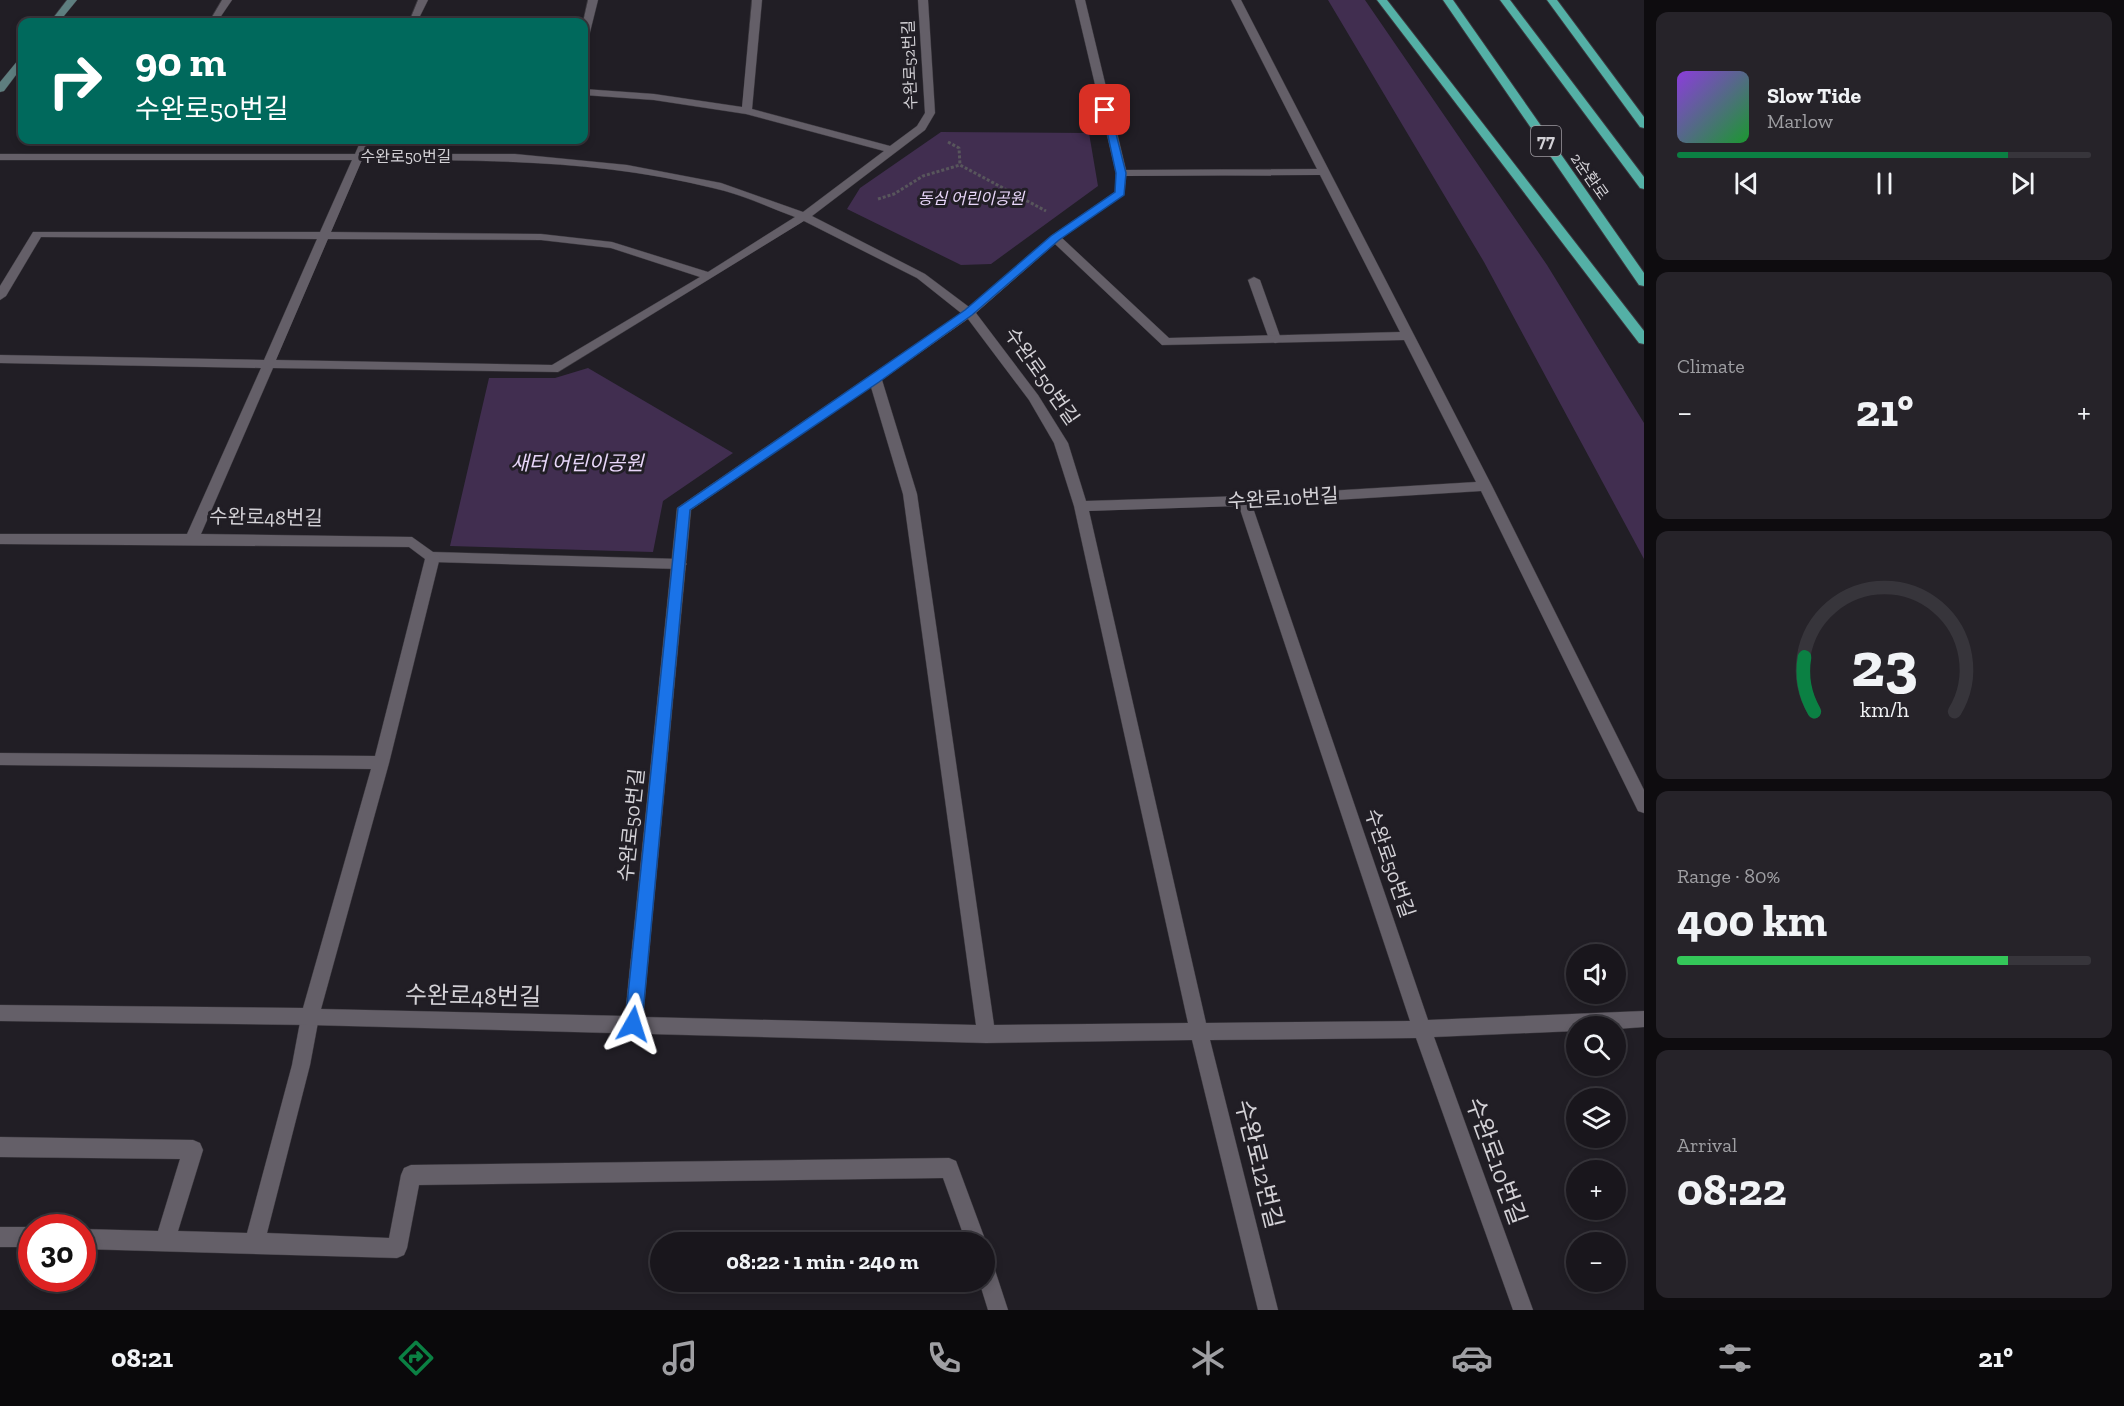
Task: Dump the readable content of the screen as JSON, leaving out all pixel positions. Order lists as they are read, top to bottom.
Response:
{
  "streets": {
    "highway": ["77", "2순환로"],
    "street": [
      "수완로52번길",
      "수완로50번길",
      "수완로10번길",
      "수완로48번길",
      "수완로12번길"
    ]
  },
  "crossings": [
    ["수완로52번길", "수완로50번길"],
    ["수완로50번길", "수완로10번길"],
    ["수완로50번길", "수완로48번길"],
    ["수완로50번길", "수완로12번길"]
  ],
  "parks": ["동심 어린이공원", "새터 어린이공원"],
  "page": {
    "turn": ["90 m", "수완로50번길"],
    "song": ["Slow Tide", "Marlow"],
    "tile": [
      "Climate",
      ["Range · 80%", "400 km"],
      ["Arrival", "08:22"]
    ],
    "heat": ["−", "21°", "+"],
    "map_buttons": ["+", "−"],
    "limit": "30",
    "trip": "08:22 · 1 min · 240 m",
    "tabs": ["08:21", "21°"],
    "gauge": ["23", "km/h"]
  }
}
